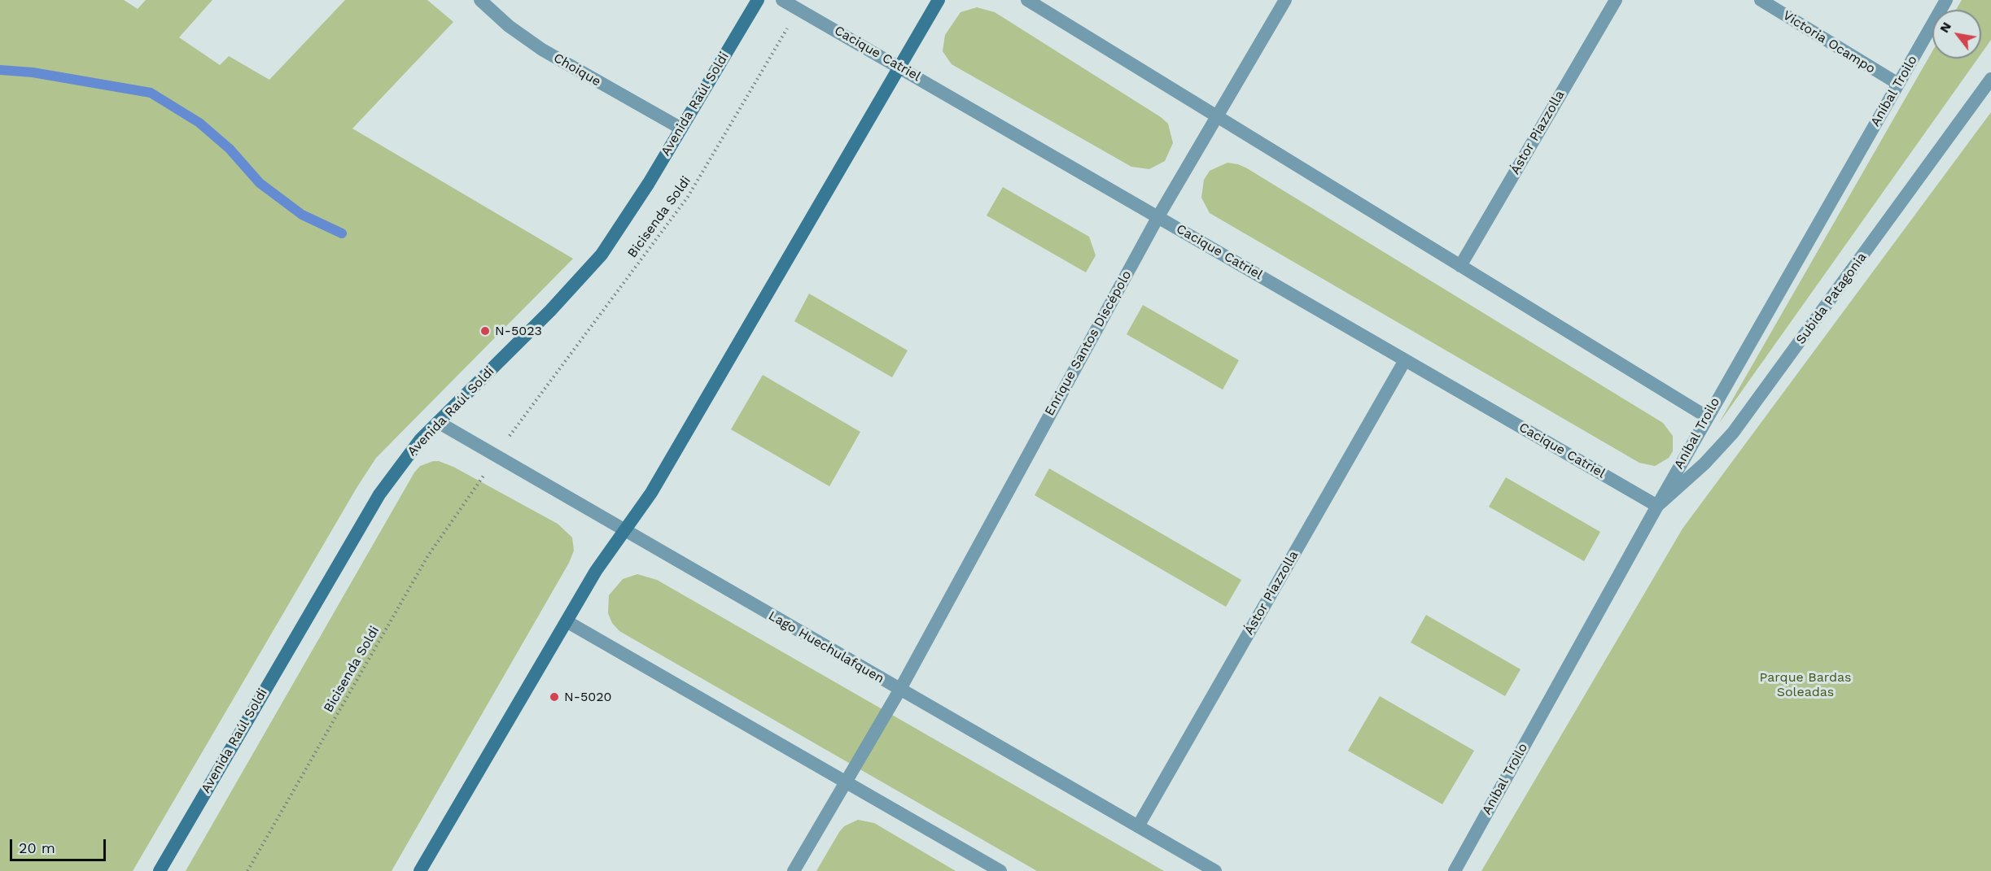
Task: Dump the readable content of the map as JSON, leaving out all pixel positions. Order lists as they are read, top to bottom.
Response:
{
  "streets": {
    "main road": ["Avenida Raúl Soldi"],
    "street": [
      "Victoria Ocampo",
      "Cacique Catriel",
      "Choique",
      "Aníbal Troilo",
      "Ástor Piazzolla",
      "Subida Patagonia",
      "Enrique Santos Discépolo",
      "Lago Huechulafquen"
    ],
    "path": ["Bicisenda Soldi"]
  },
  "crossings": [
    ["Victoria Ocampo", "Aníbal Troilo"],
    ["Cacique Catriel", "Aníbal Troilo"],
    ["Cacique Catriel", "Ástor Piazzolla"],
    ["Cacique Catriel", "Bicisenda Soldi"],
    ["Cacique Catriel", "Subida Patagonia"],
    ["Cacique Catriel", "Enrique Santos Discépolo"],
    ["Choique", "Avenida Raúl Soldi"],
    ["Aníbal Troilo", "Subida Patagonia"],
    ["Avenida Raúl Soldi", "Lago Huechulafquen"],
    ["Ástor Piazzolla", "Lago Huechulafquen"],
    ["Enrique Santos Discépolo", "Lago Huechulafquen"]
  ],
  "parks": ["Parque Bardas Soleadas"],
  "places": ["N-5023", "N-5020"],
  "scale_bar": "20 m",
  "north": "top left"
}
